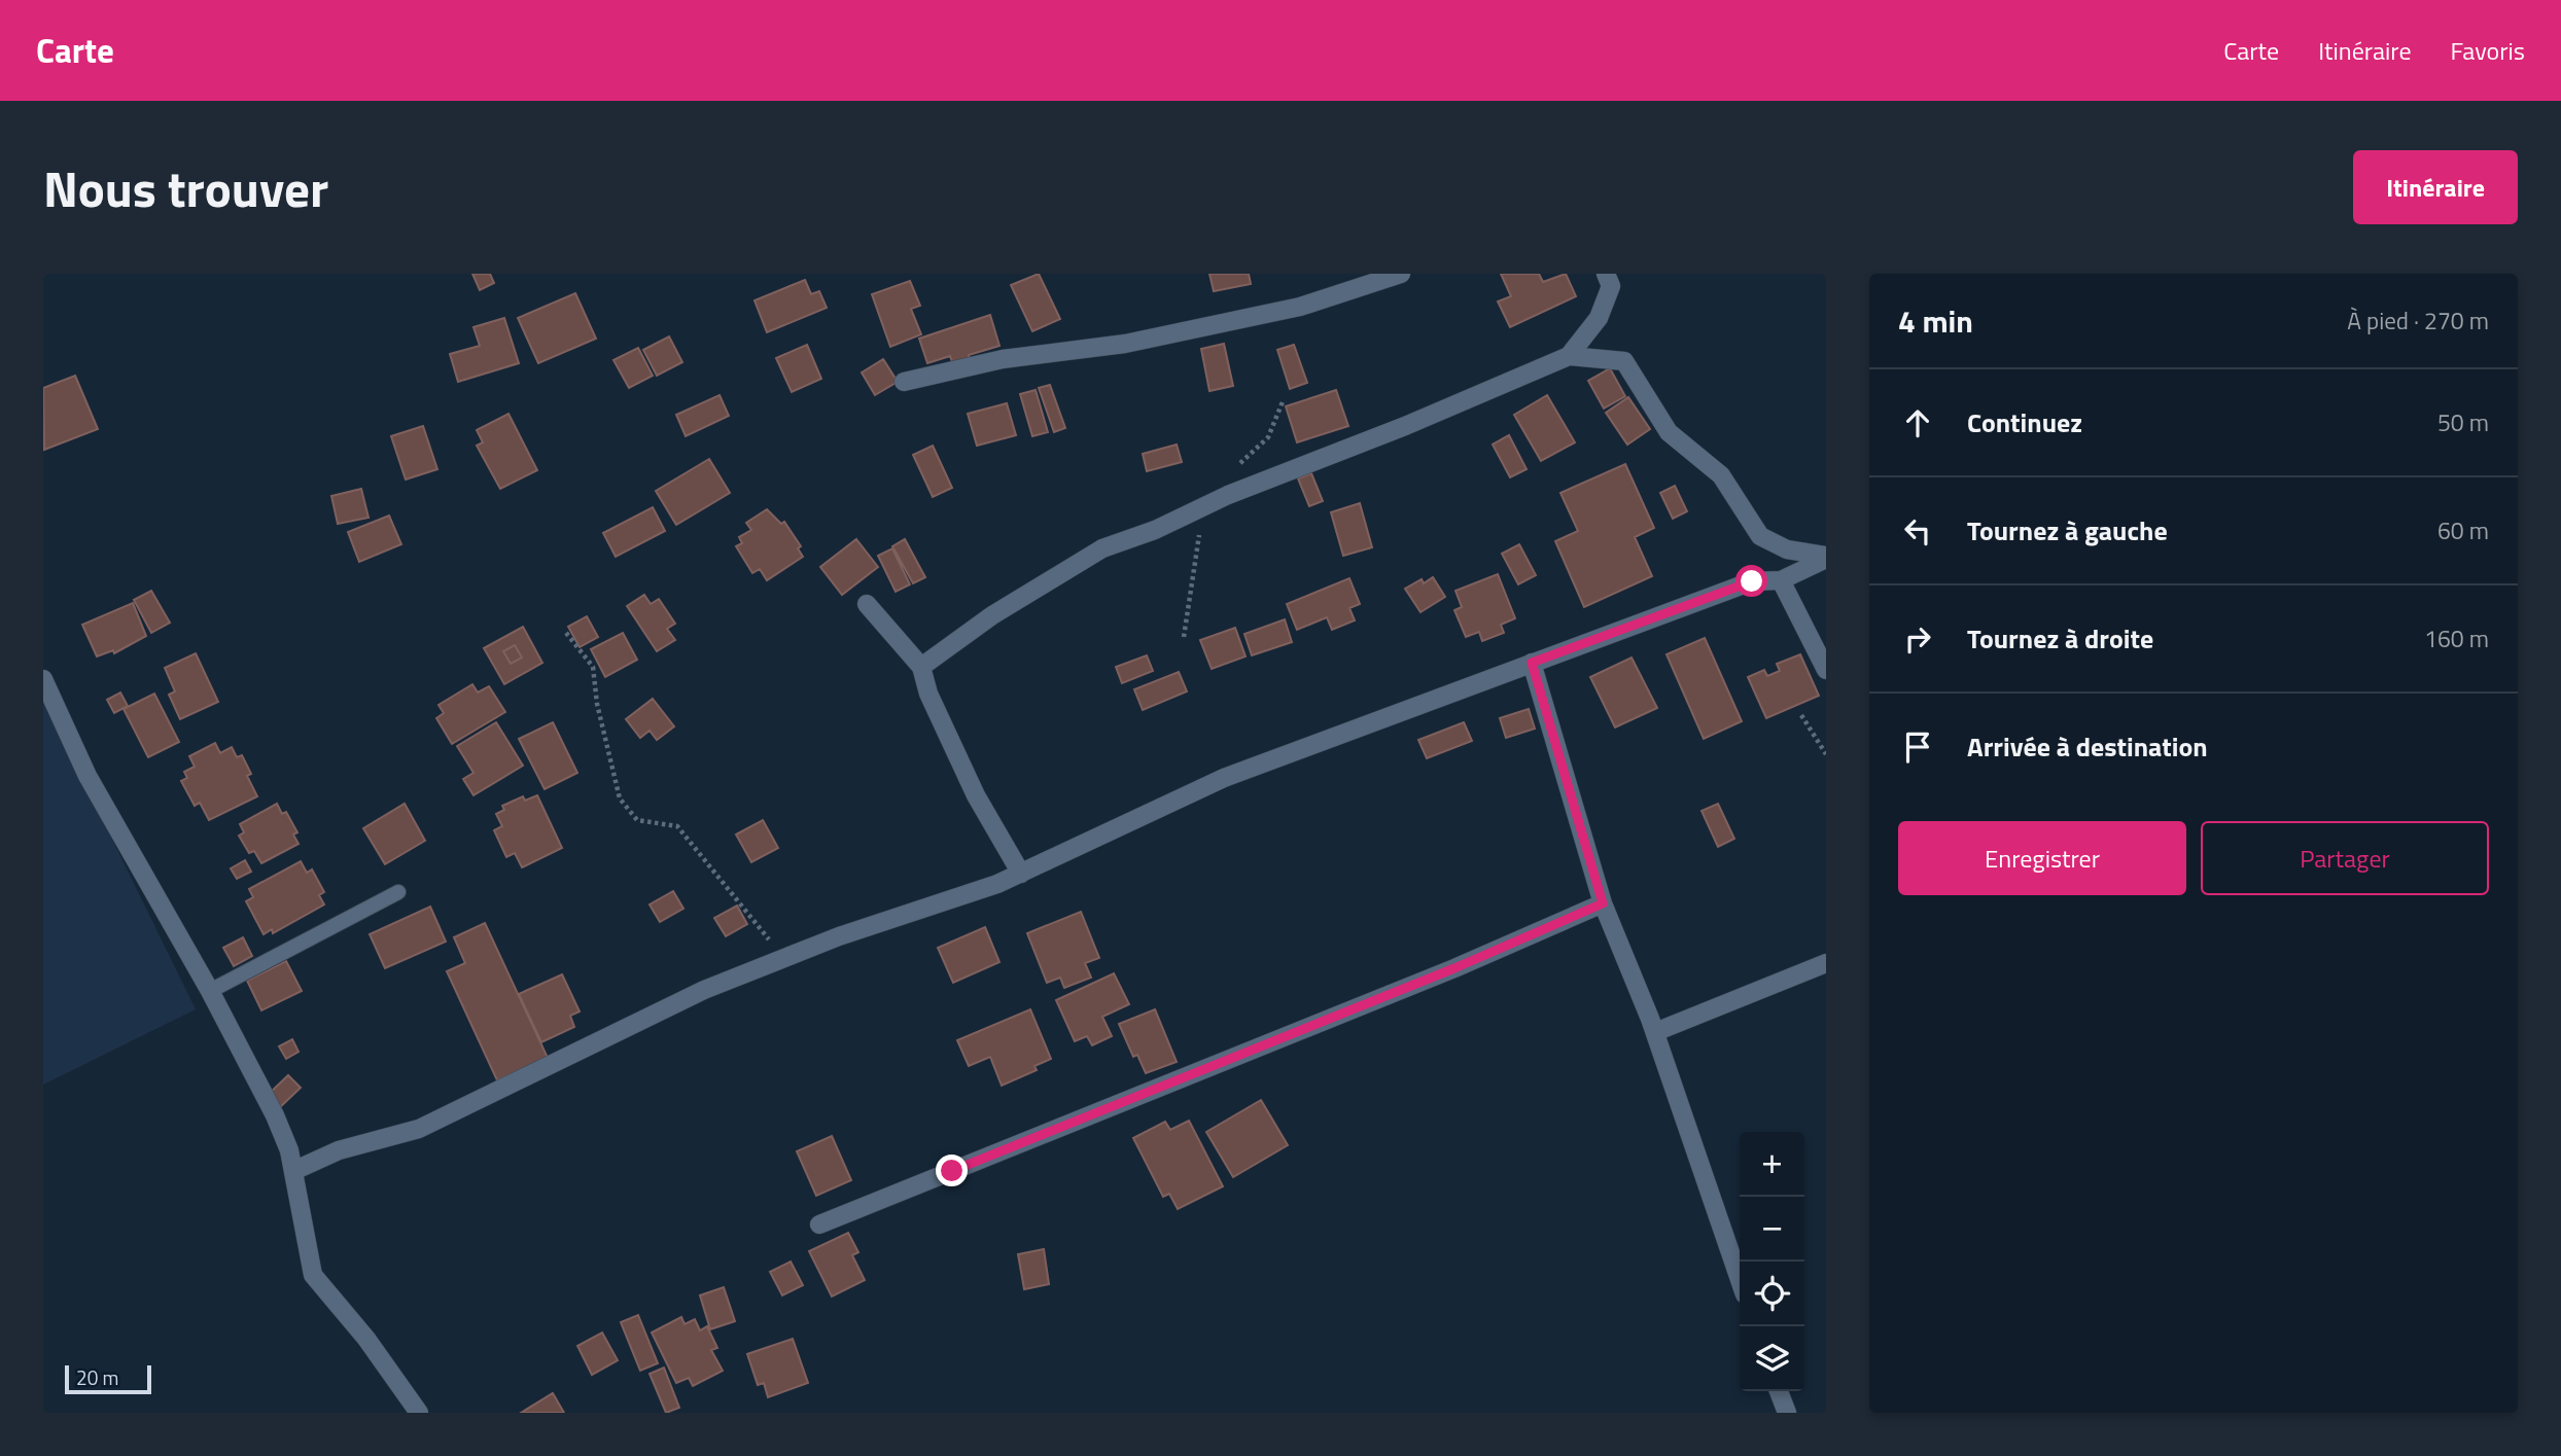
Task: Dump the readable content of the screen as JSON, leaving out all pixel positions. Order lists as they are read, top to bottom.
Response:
{
  "scale_bar": "20 m",
  "page": {
    "header": "Carte",
    "nav": ["Carte", "Itinéraire", "Favoris"],
    "title": "Nous trouver",
    "buttons": [
      "Itinéraire",
      ["Enregistrer", "Partager"]
    ],
    "heading": ["4 min", "À pied · 270 m"],
    "list": [
      ["Continuez", "50 m"],
      ["Tournez à gauche", "60 m"],
      ["Tournez à droite", "160 m"],
      "Arrivée à destination"
    ],
    "map_buttons": ["+", "−"],
    "scale": "20 m"
  }
}
